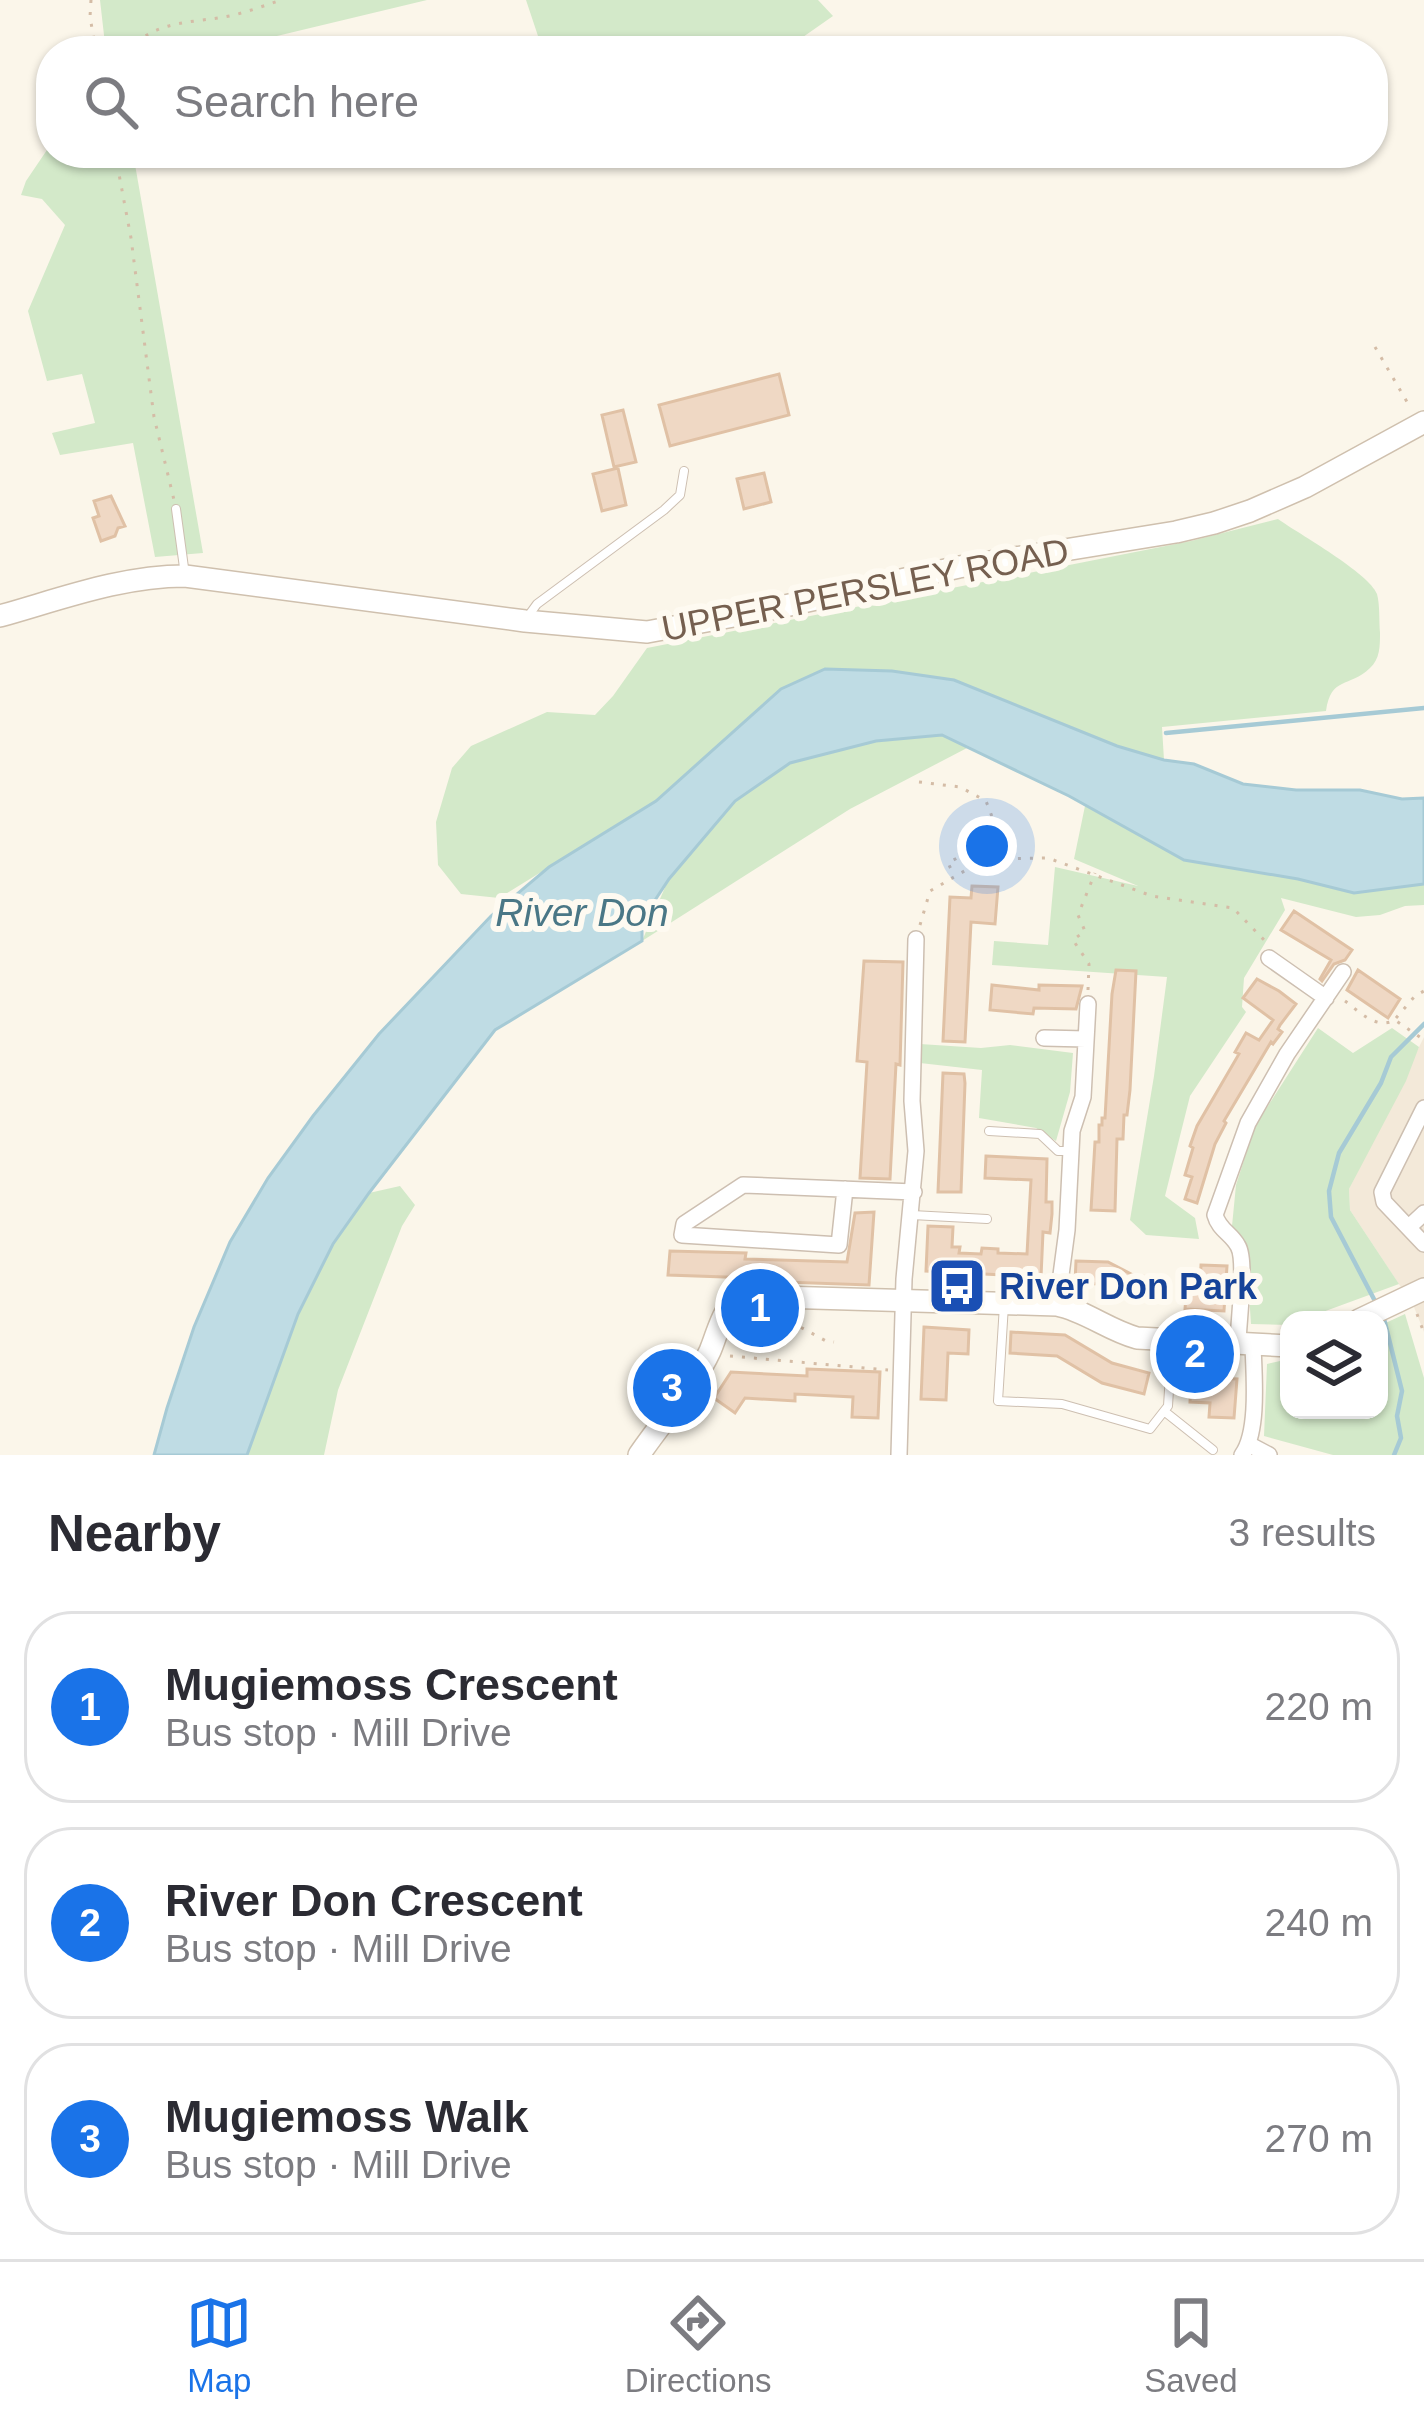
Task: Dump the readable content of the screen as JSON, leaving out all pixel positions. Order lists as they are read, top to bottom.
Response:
{
  "streets": {
    "street": ["UPPER PERSLEY ROAD"]
  },
  "water": ["River Don"],
  "places": {
    "bus stop": ["River Don Park"]
  },
  "page": {
    "search": "Search here",
    "pins": ["1", "2", "3"],
    "heading": ["Nearby", "3 results"],
    "list": [
      {
        "mark": "1",
        "name": "Mugiemoss Crescent",
        "note": "Bus stop · Mill Drive",
        "value": "220 m"
      },
      {
        "mark": "2",
        "name": "River Don Crescent",
        "note": "Bus stop · Mill Drive",
        "value": "240 m"
      },
      {
        "mark": "3",
        "name": "Mugiemoss Walk",
        "note": "Bus stop · Mill Drive",
        "value": "270 m"
      }
    ],
    "nav": ["Map", "Directions", "Saved"]
  }
}
